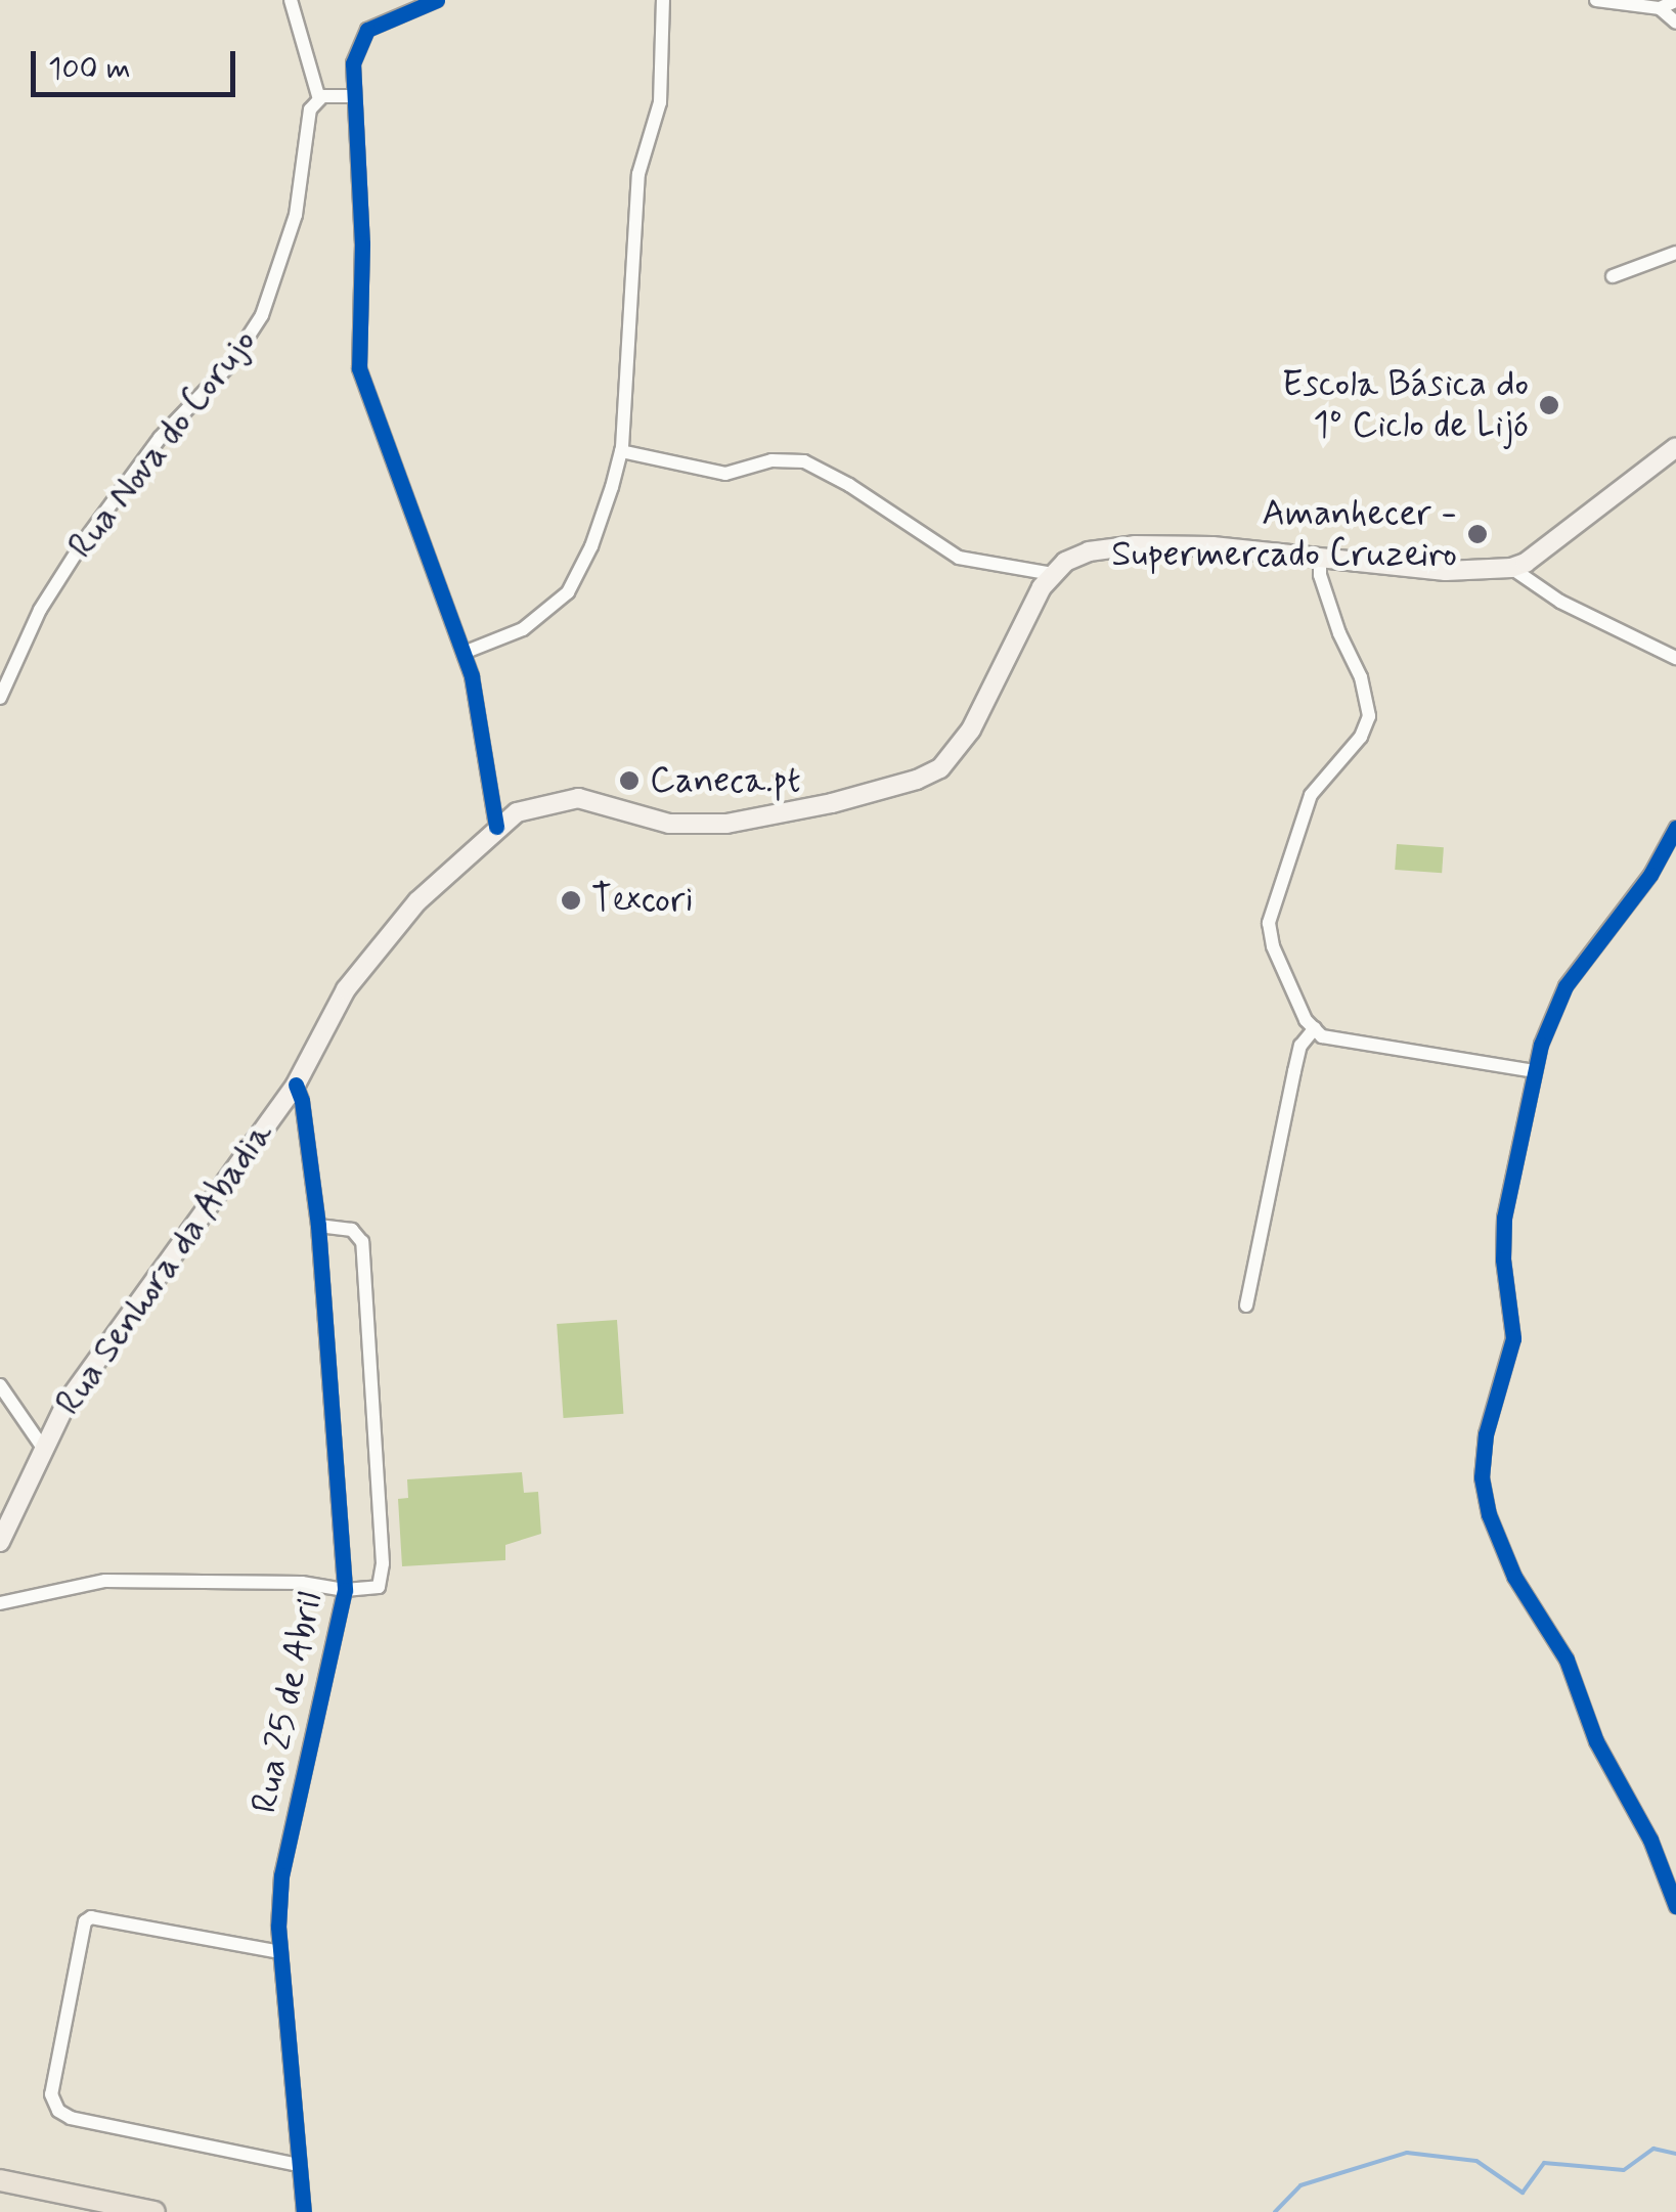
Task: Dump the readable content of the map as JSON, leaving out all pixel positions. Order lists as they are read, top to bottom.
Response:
{
  "streets": {
    "main road": ["Rua Senhora da Abadia"],
    "street": ["Rua Nova do Corujo", "Rua 25 de Abril"]
  },
  "crossings": [
    ["Rua Senhora da Abadia", "Rua 25 de Abril"]
  ],
  "places": [
    "Escola Básica do 1º Ciclo de Lijó",
    "Amanhecer - Supermercado Cruzeiro",
    "Caneca.pt",
    "Texcori"
  ],
  "scale_bar": "100 m"
}
